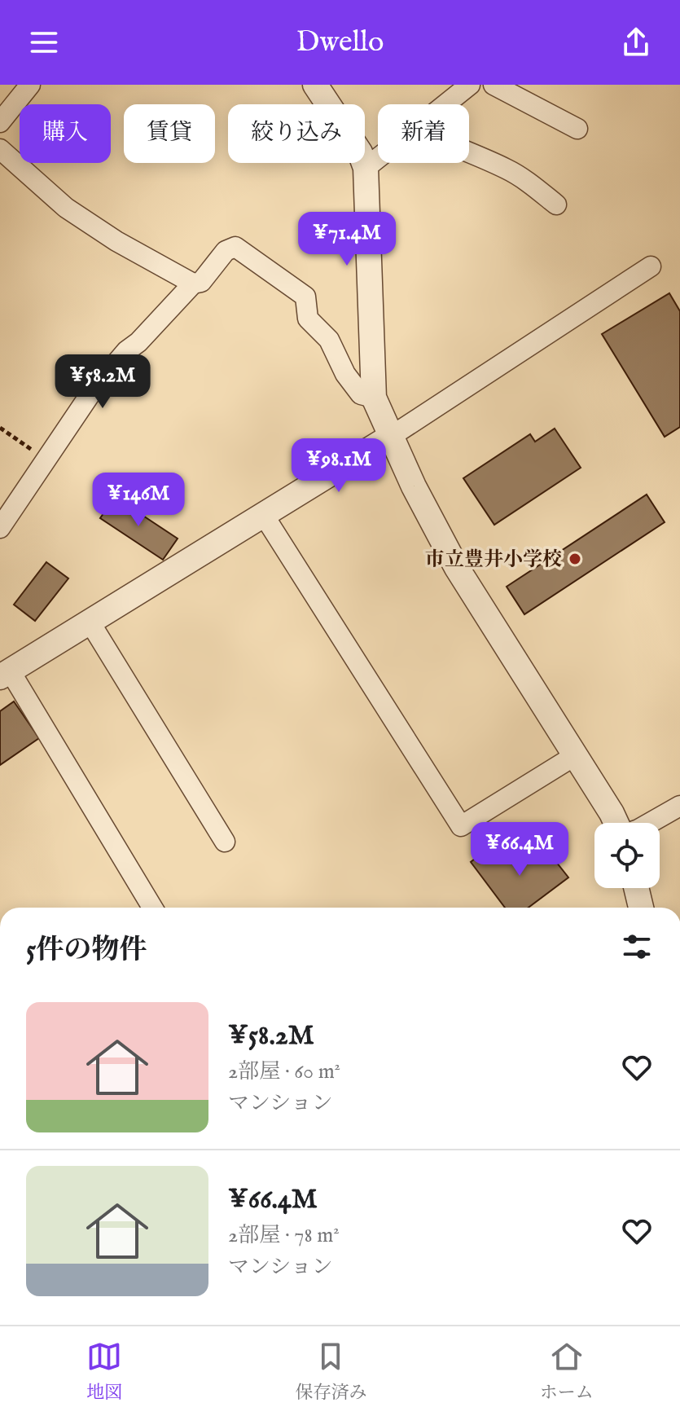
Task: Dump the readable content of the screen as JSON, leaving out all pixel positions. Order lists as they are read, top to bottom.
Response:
{
  "places": ["市立豊井小学校"],
  "page": {
    "header": "Dwello",
    "chip": [
      "購入",
      "賃貸",
      "絞り込み",
      "新着"
    ],
    "price": [
      "¥71.4M",
      "¥58.2M",
      "¥98.1M",
      "¥146M",
      "¥66.4M"
    ],
    "heading": "5件の物件",
    "list": [
      {
        "name": "¥58.2M",
        "note": "2部屋 · 60 m² · マンション"
      },
      {
        "name": "¥66.4M",
        "note": "2部屋 · 78 m² · マンション"
      }
    ],
    "tabs": ["地図", "保存済み", "ホーム"]
  }
}
